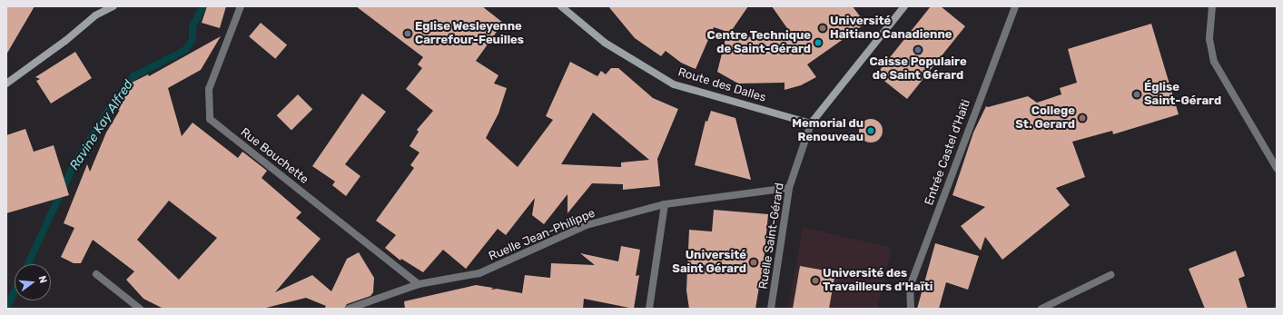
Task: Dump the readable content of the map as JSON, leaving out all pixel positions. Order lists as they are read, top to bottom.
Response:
{
  "streets": {
    "street": [
      "Route des Dalles",
      "Entrée Castel d'Haïti",
      "Rue Bouchette",
      "Ruelle Jean-Philippe",
      "Ruelle Saint-Gérard"
    ]
  },
  "crossings": [
    ["Route des Dalles", "Ruelle Saint-Gérard"],
    ["Rue Bouchette", "Ruelle Jean-Philippe"],
    ["Ruelle Jean-Philippe", "Ruelle Saint-Gérard"]
  ],
  "water": ["Ravine Kay Alfred"],
  "places": [
    "Université Haitiano Canadienne",
    "Eglise Wesleyenne Carrefour-Feuilles",
    "Centre Technique de Saint-Gérard",
    "Caisse Populaire de Saint Gérard",
    "Église Saint-Gérard",
    "College St. Gerard",
    "Memorial du Renouveau",
    "Université Saint Gérard",
    "Université des Travailleurs d’Haïti"
  ],
  "north": "right"
}
